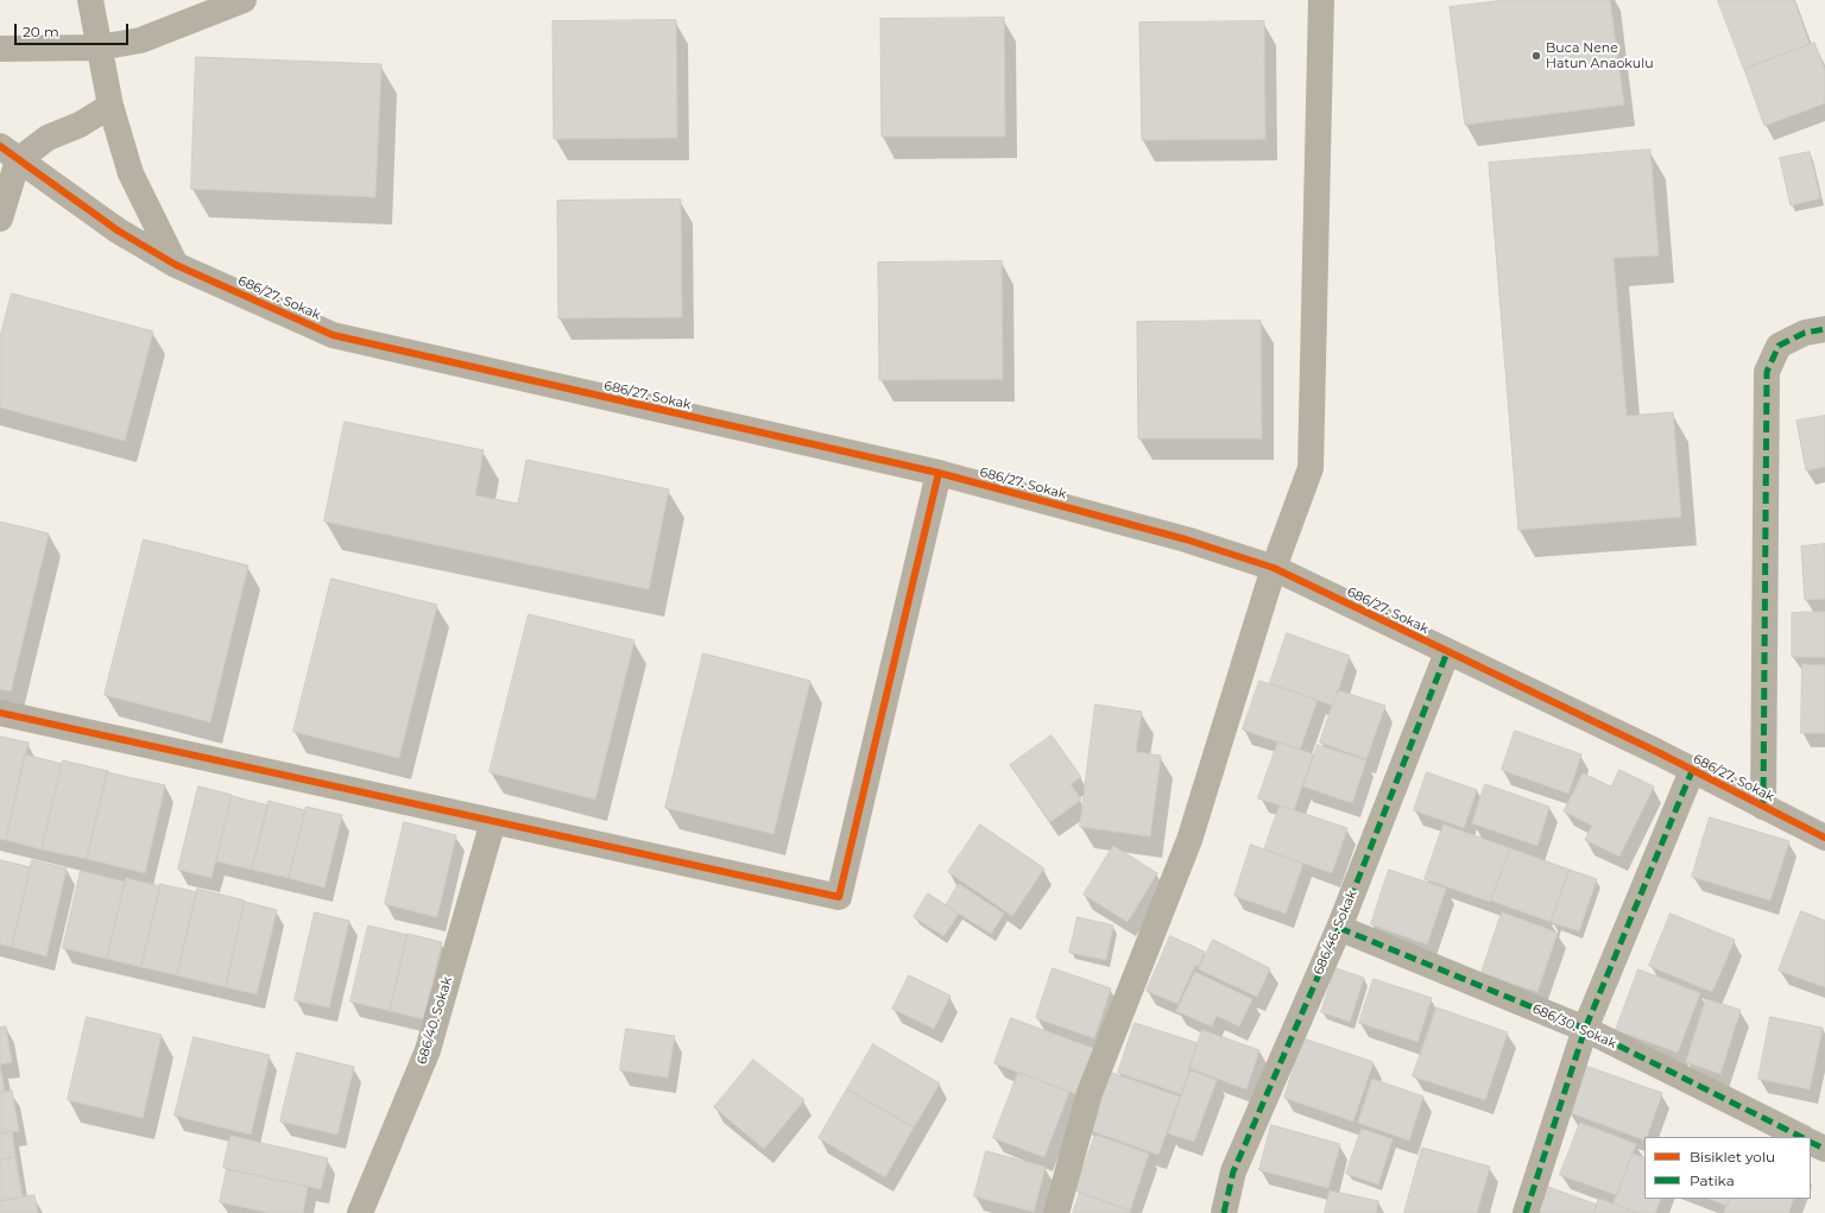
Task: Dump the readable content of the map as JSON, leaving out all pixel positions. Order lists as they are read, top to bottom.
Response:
{
  "streets": {
    "street": [
      "686/27. Sokak",
      "686/46. Sokak",
      "686/40. Sokak",
      "686/30. Sokak"
    ]
  },
  "crossings": [
    ["686/27. Sokak", "686/46. Sokak"],
    ["686/46. Sokak", "686/30. Sokak"]
  ],
  "places": ["Buca Nene Hatun Anaokulu"],
  "legend": ["Bisiklet yolu", "Patika"],
  "scale_bar": "20 m"
}
